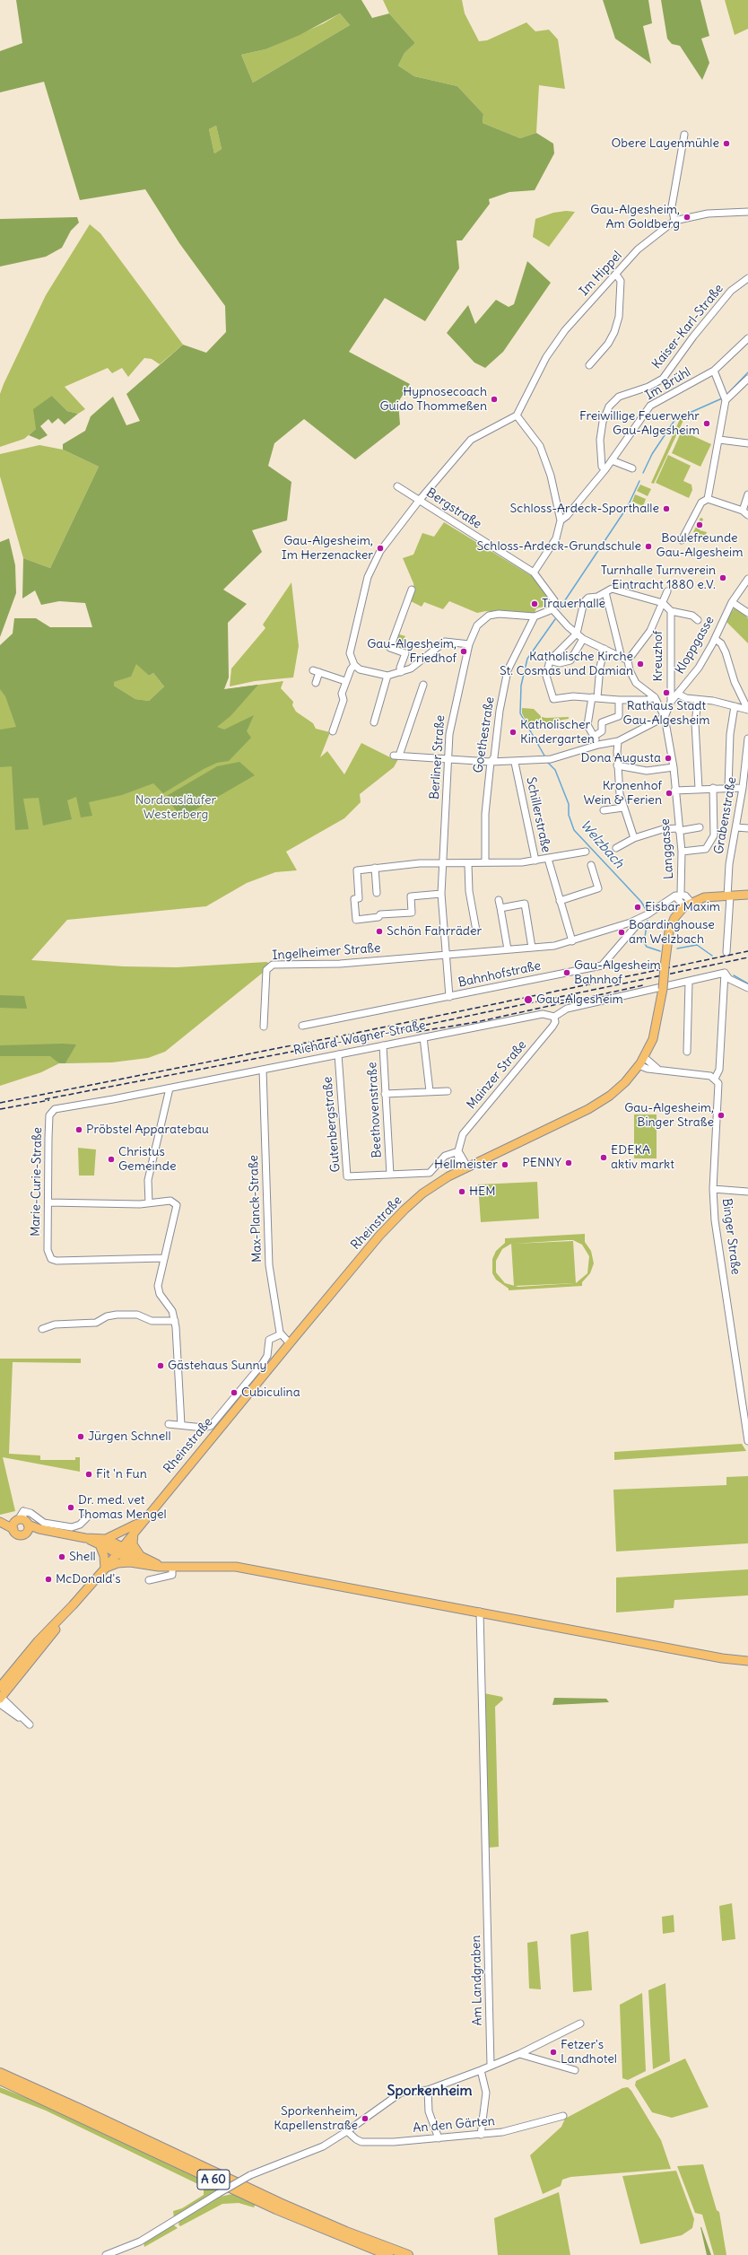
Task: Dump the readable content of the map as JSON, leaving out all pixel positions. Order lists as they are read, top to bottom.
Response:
{
  "streets": {
    "highway": ["A 60"],
    "main road": ["Rheinstraße"],
    "street": [
      "Im Hippel",
      "Kaiser-Karl-Straße",
      "Im Brühl",
      "Bergstraße",
      "Kloppgasse",
      "Kreuzhof",
      "Goethestraße",
      "Berliner Straße",
      "Schillerstraße",
      "Grabenstraße",
      "Langgasse",
      "Ingelheimer Straße",
      "Bahnhofstraße",
      "Richard-Wagner-Straße",
      "Mainzer Straße",
      "Beethovenstraße",
      "Gutenbergstraße",
      "Marie-Curie-Straße",
      "Max-Planck-Straße",
      "Binger Straße",
      "Am Landgraben",
      "An den Gärten"
    ]
  },
  "crossings": [
    ["Kaiser-Karl-Straße", "Im Brühl"],
    ["Bergstraße", "Berliner Straße"],
    ["Kloppgasse", "Kreuzhof"],
    ["Kloppgasse", "Langgasse"],
    ["Goethestraße", "Berliner Straße"],
    ["Berliner Straße", "Ingelheimer Straße"],
    ["Schillerstraße", "Ingelheimer Straße"],
    ["Ingelheimer Straße", "Bahnhofstraße"],
    ["Richard-Wagner-Straße", "Mainzer Straße"],
    ["Richard-Wagner-Straße", "Beethovenstraße"],
    ["Richard-Wagner-Straße", "Gutenbergstraße"],
    ["Richard-Wagner-Straße", "Marie-Curie-Straße"],
    ["Richard-Wagner-Straße", "Max-Planck-Straße"],
    ["Mainzer Straße", "Gutenbergstraße"],
    ["Mainzer Straße", "Rheinstraße"],
    ["Beethovenstraße", "Gutenbergstraße"],
    ["Max-Planck-Straße", "Rheinstraße"]
  ],
  "districts": ["Sporkenheim"],
  "water": ["Welzbach"],
  "parks": ["Nordausläufer Westerberg"],
  "places": [
    "Obere Layenmühle",
    "Gau-Algesheim, Am Goldberg",
    "Hypnosecoach Guido Thommeßen",
    "Freiwillige Feuerwehr Gau-Algesheim",
    "Schloss-Ardeck-Sporthalle",
    "Boulefreunde Gau-Algesheim",
    "Schloss-Ardeck-Grundschule",
    "Gau-Algesheim, Im Herzenacker",
    "Turnhalle Turnverein Eintracht 1880 e.V.",
    "Trauerhalle",
    "Gau-Algesheim, Friedhof",
    "Katholische Kirche St. Cosmas und Damian",
    "Rathaus Stadt Gau-Algesheim",
    "Katholischer Kindergarten",
    "Dona Augusta",
    "Kronenhof Wein & Ferien",
    "Eisbar Maxim",
    "Schön Fahrräder",
    "Boardinghouse am Welzbach",
    "Gau-Algesheim Bahnhof",
    "Gau-Algesheim",
    "Gau-Algesheim, Binger Straße",
    "Pröbstel Apparatebau",
    "EDEKA aktiv markt",
    "Christus Gemeinde",
    "PENNY",
    "Hellmeister",
    "HEM",
    "Gästehaus Sunny",
    "Cubiculina",
    "Jürgen Schnell",
    "Fit 'n Fun",
    "Dr. med. vet Thomas Mengel",
    "Shell",
    "McDonald's",
    "Fetzer's Landhotel",
    "Sporkenheim, Kapellenstraße"
  ]
}
